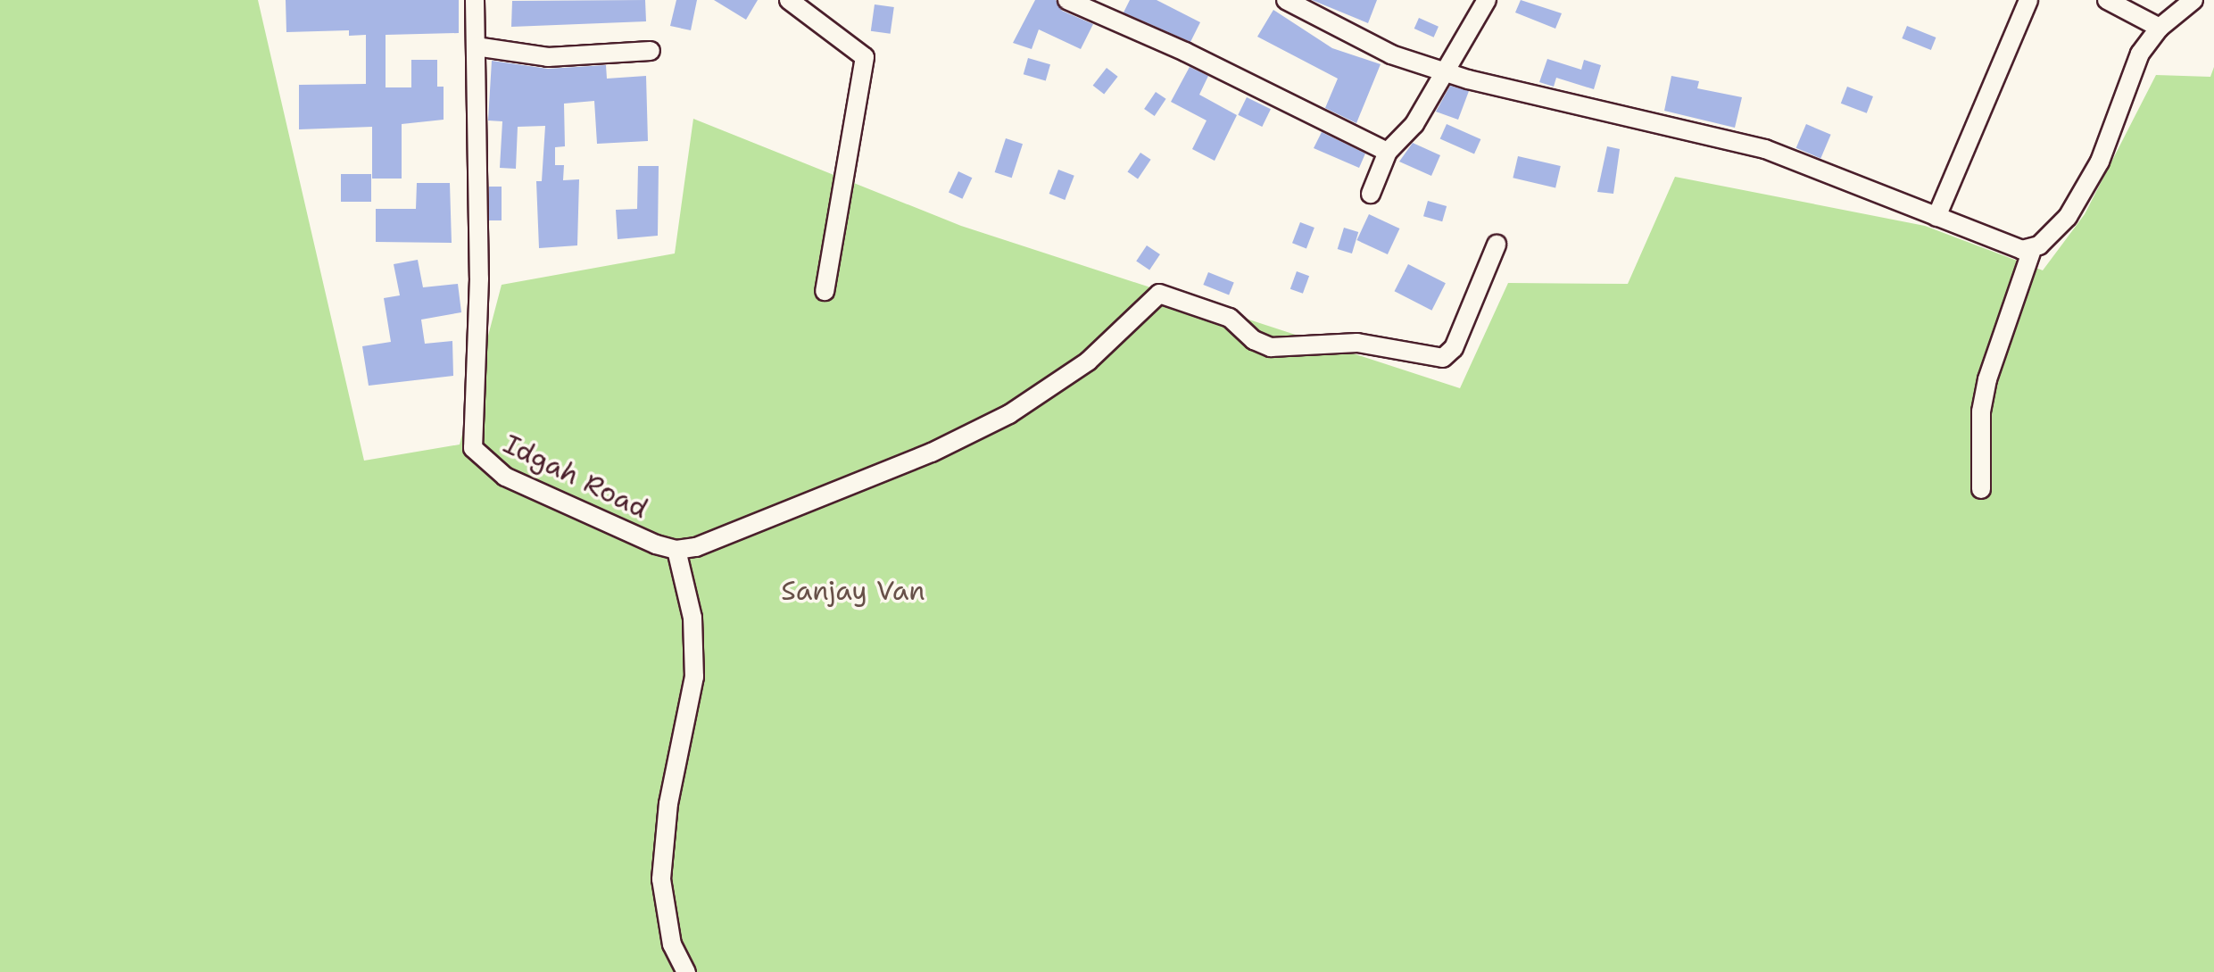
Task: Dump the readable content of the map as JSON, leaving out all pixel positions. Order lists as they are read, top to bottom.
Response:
{
  "streets": {
    "street": ["Idgah Road"]
  },
  "parks": ["Sanjay Van"]
}
